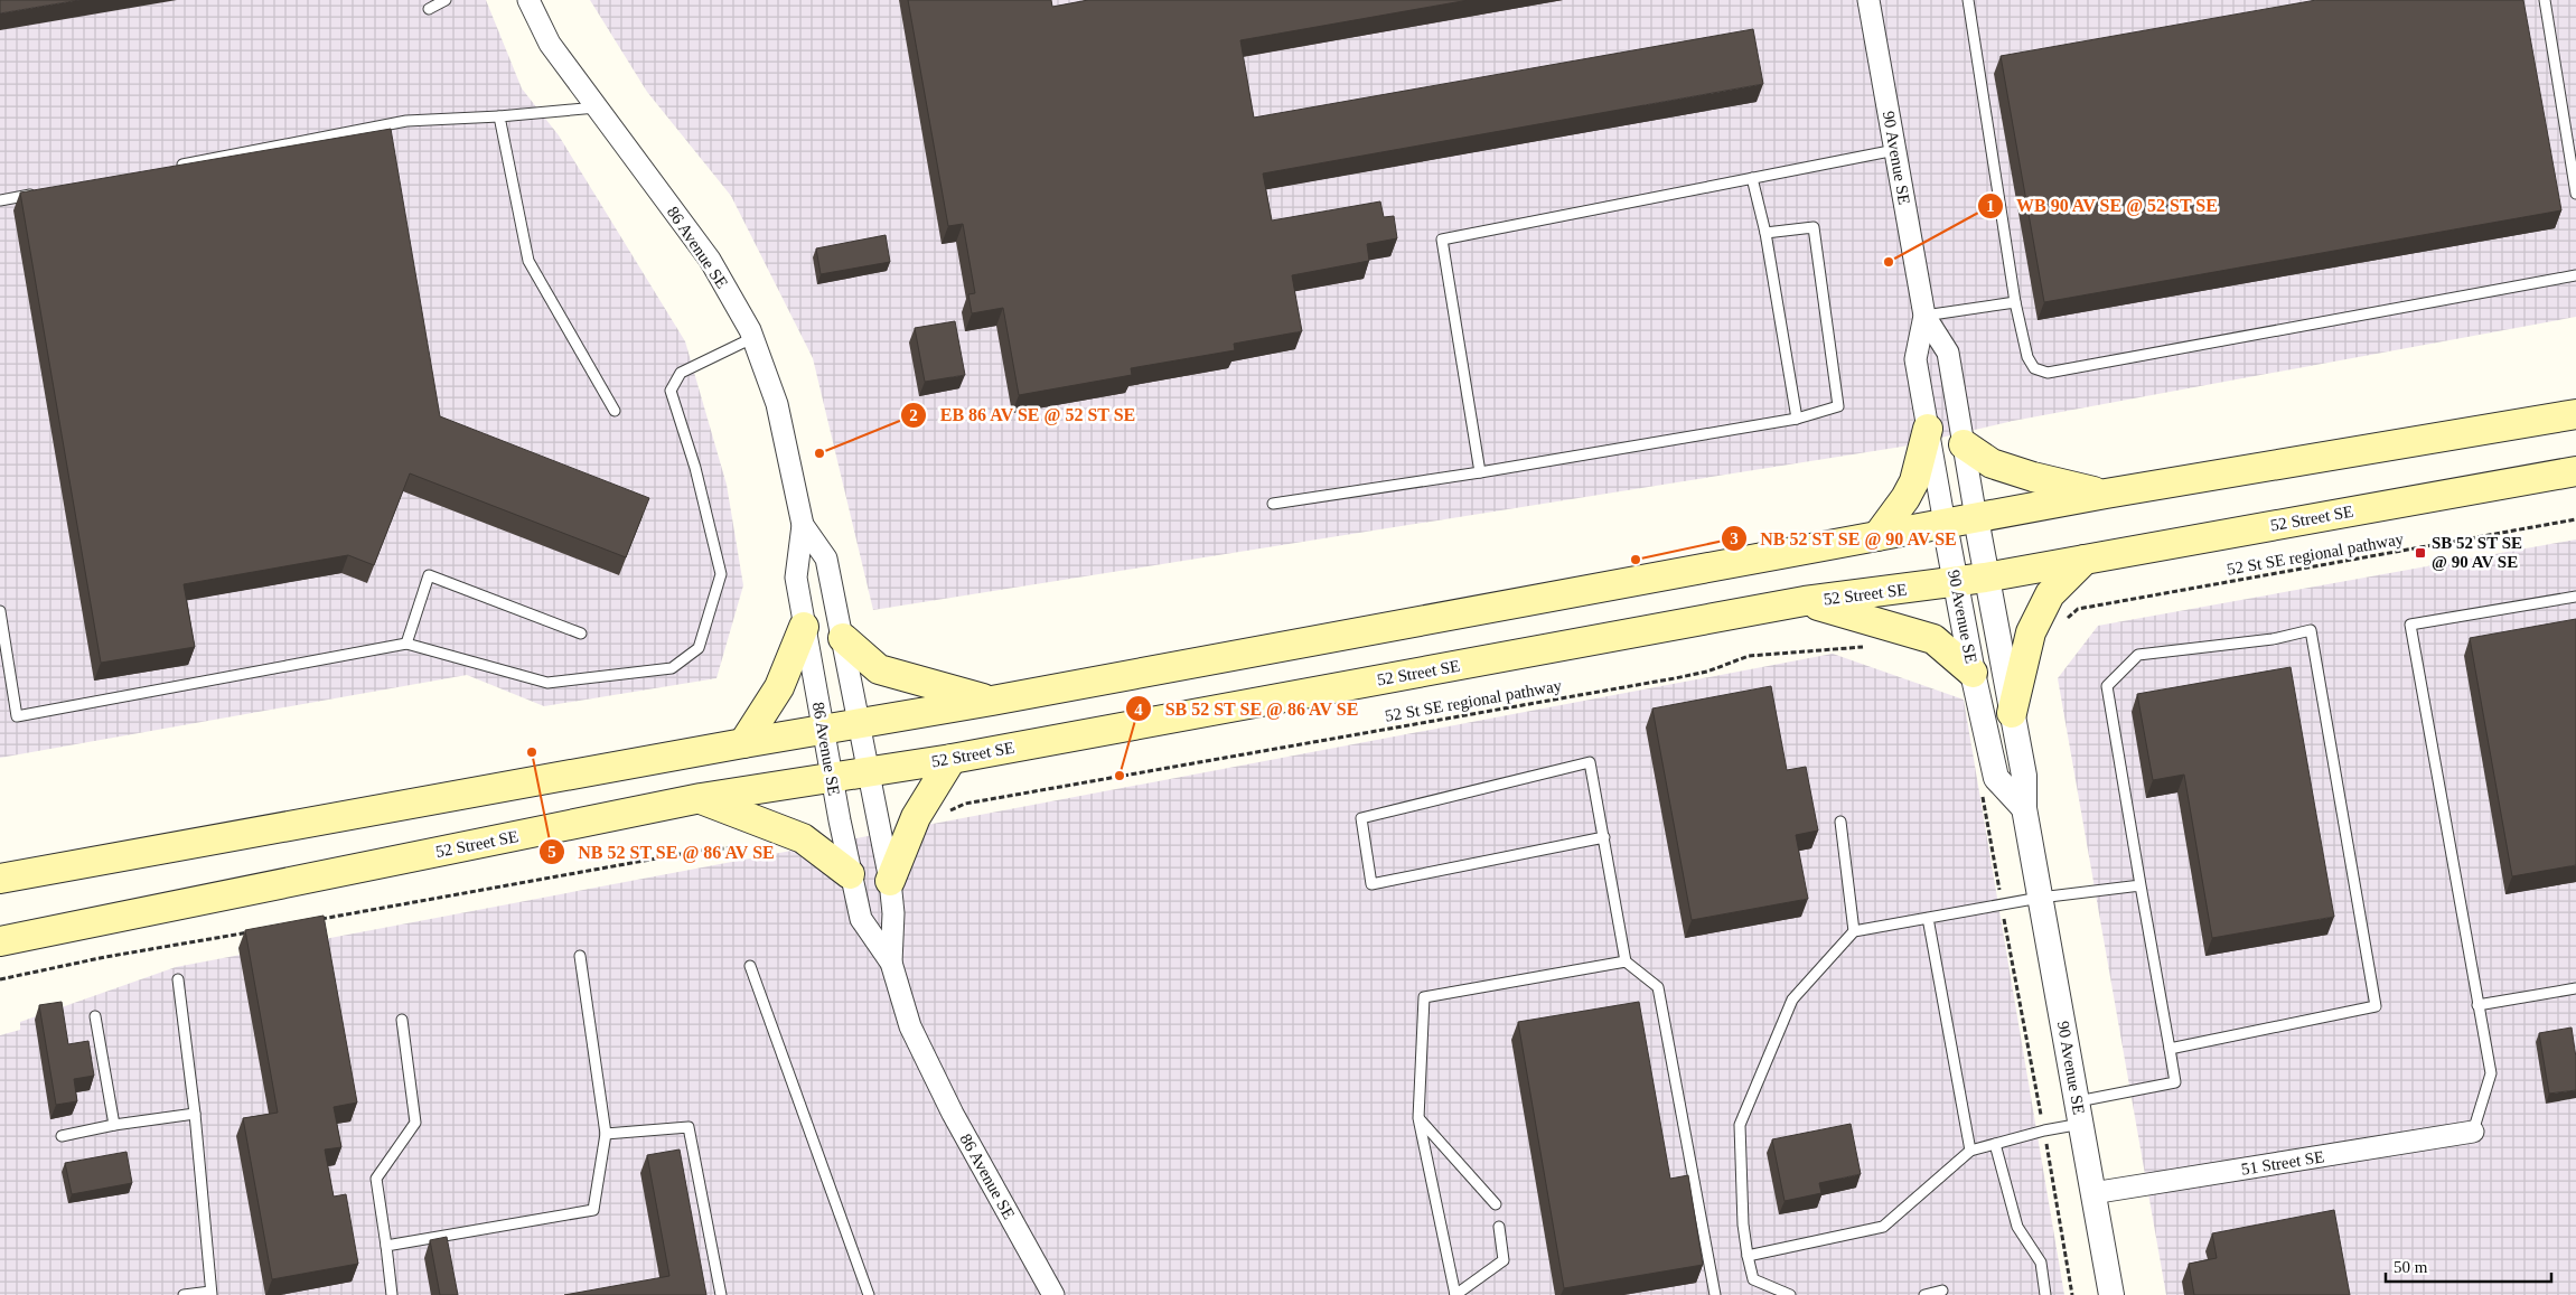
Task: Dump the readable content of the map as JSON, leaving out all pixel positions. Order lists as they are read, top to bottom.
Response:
{
  "streets": {
    "main road": ["52 Street SE"],
    "street": ["90 Avenue SE", "86 Avenue SE", "51 Street SE"],
    "path": ["52 St SE regional pathway"]
  },
  "crossings": [
    ["90 Avenue SE", "52 Street SE"],
    ["90 Avenue SE", "51 Street SE"],
    ["86 Avenue SE", "52 Street SE"]
  ],
  "places": {
    "other": [
      "WB 90 AV SE @ 52 ST SE",
      "EB 86 AV SE @ 52 ST SE",
      "NB 52 ST SE @ 90 AV SE",
      "NB 52 ST SE @ 86 AV SE",
      "SB 52 ST SE @ 86 AV SE"
    ],
    "transit": ["SB 52 ST SE @ 90 AV SE"]
  },
  "scale_bar": "50 m"
}
